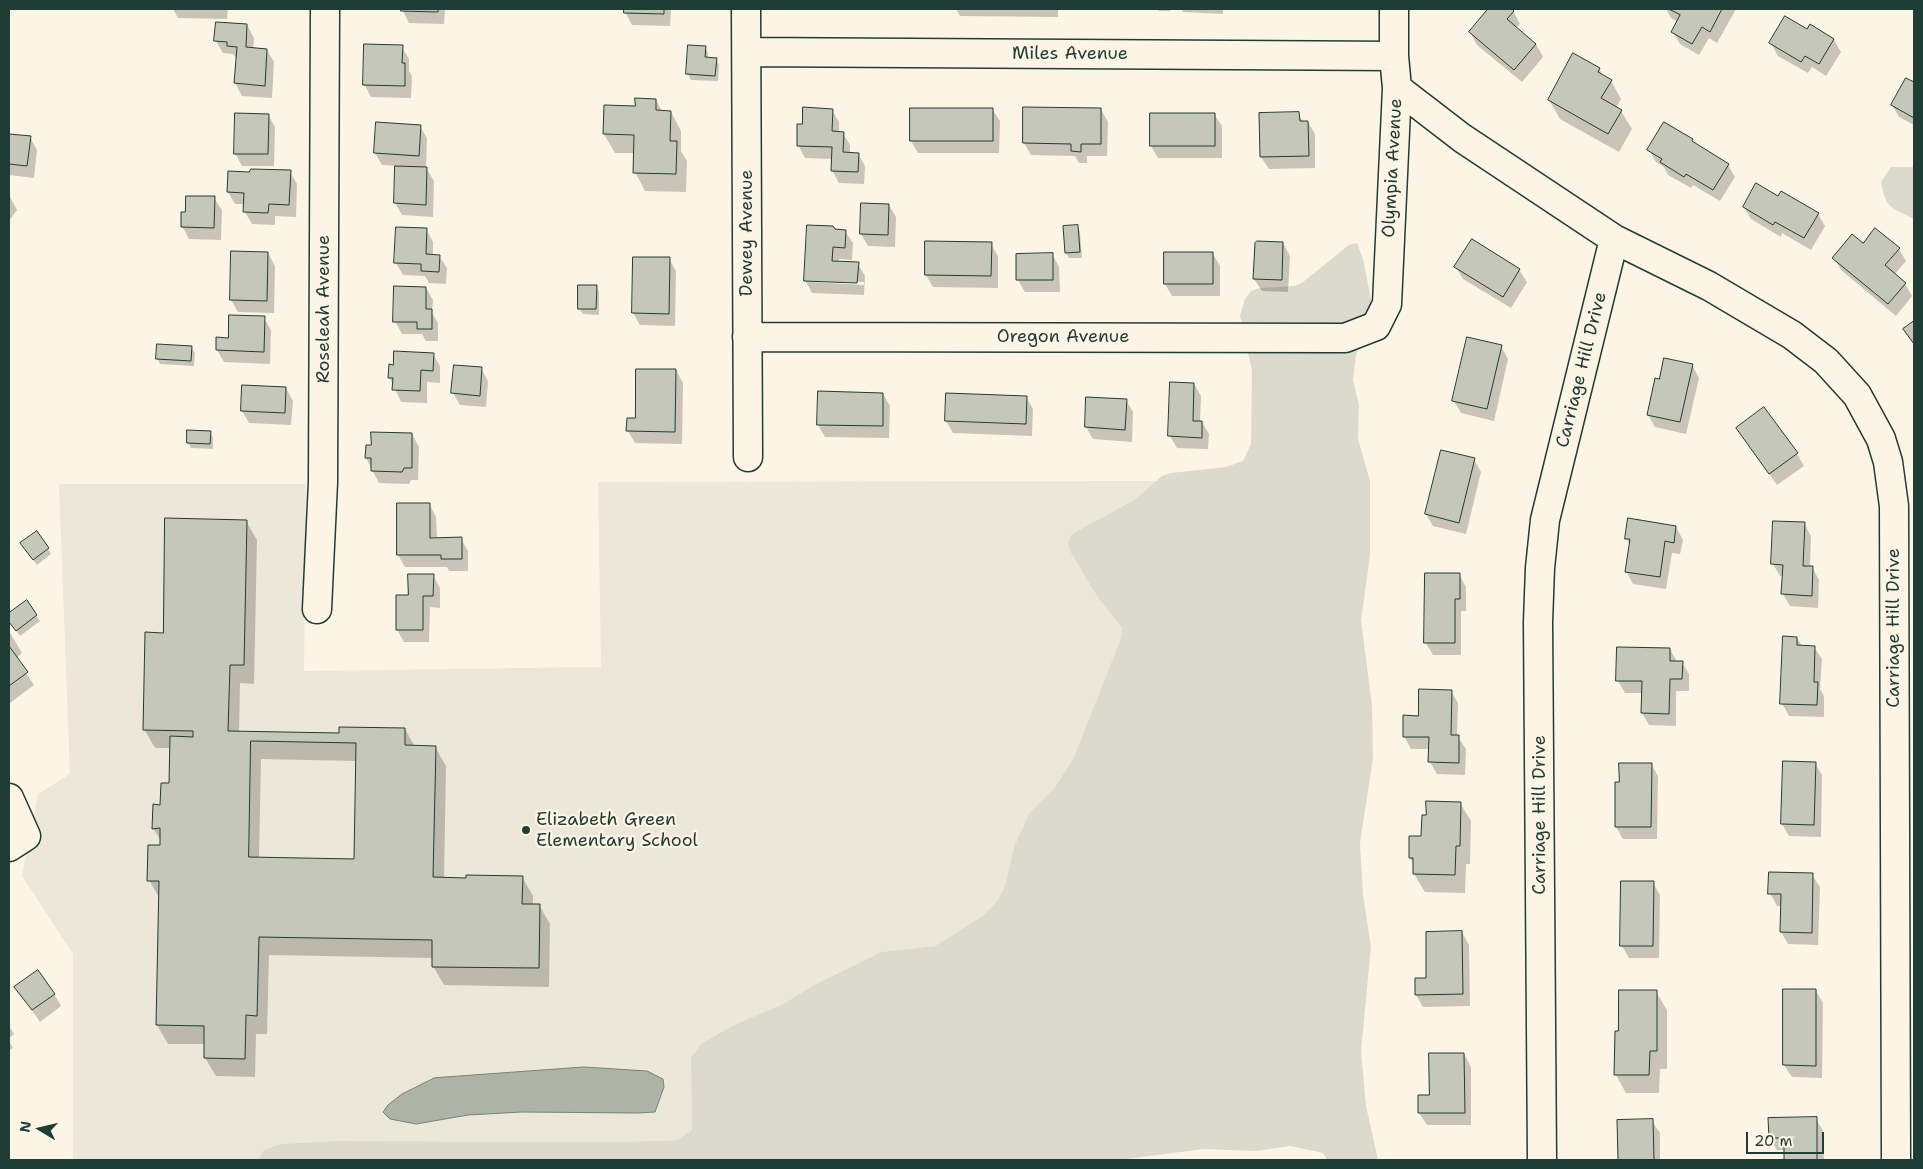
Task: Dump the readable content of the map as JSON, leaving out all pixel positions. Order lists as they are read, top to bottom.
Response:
{
  "streets": {
    "street": [
      "Miles Avenue",
      "Olympia Avenue",
      "Dewey Avenue",
      "Roseleah Avenue",
      "Oregon Avenue",
      "Carriage Hill Drive"
    ]
  },
  "crossings": [
    ["Miles Avenue", "Olympia Avenue"],
    ["Miles Avenue", "Dewey Avenue"],
    ["Olympia Avenue", "Oregon Avenue"],
    ["Olympia Avenue", "Carriage Hill Drive"],
    ["Dewey Avenue", "Oregon Avenue"]
  ],
  "places": ["Elizabeth Green Elementary School"],
  "scale_bar": "20 m",
  "north": "left"
}
